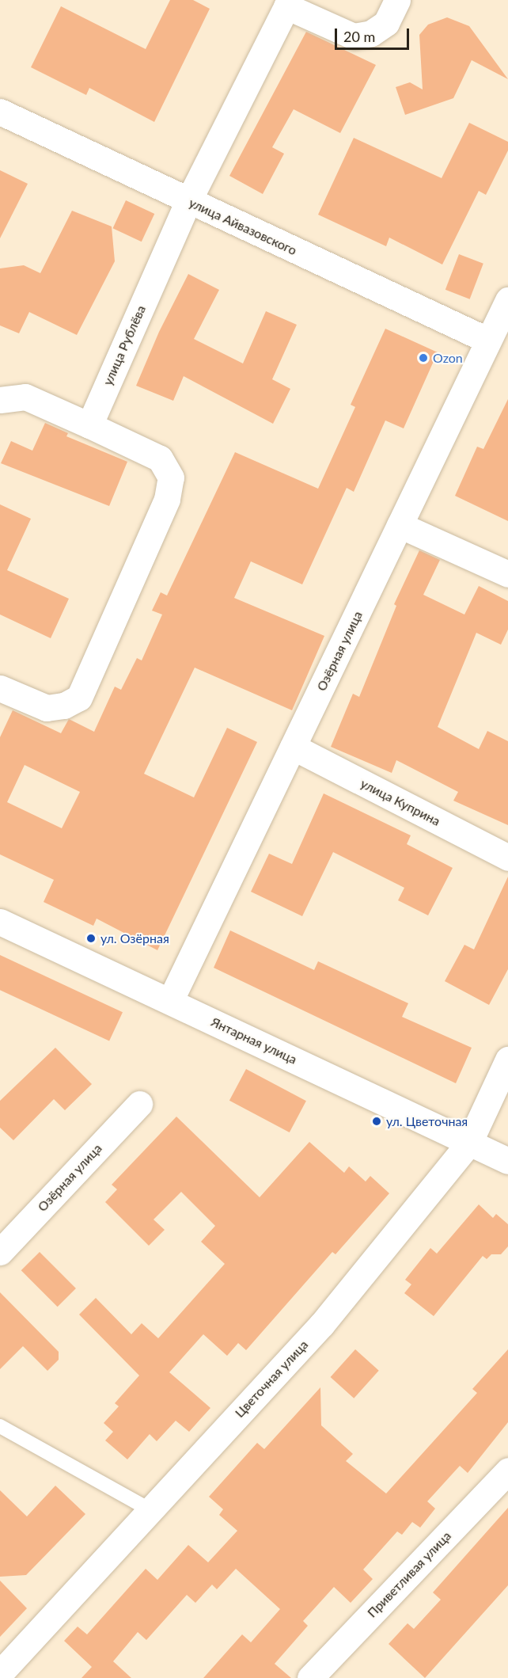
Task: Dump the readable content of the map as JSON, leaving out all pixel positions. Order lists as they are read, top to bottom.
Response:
{
  "streets": {
    "street": [
      "улица Айвазовского",
      "улица Рублёва",
      "Озёрная улица",
      "улица Куприна",
      "Янтарная улица",
      "Цветочная улица",
      "Приветливая улица"
    ]
  },
  "crossings": [
    ["улица Айвазовского", "улица Рублёва"],
    ["улица Айвазовского", "Озёрная улица"],
    ["Озёрная улица", "улица Куприна"],
    ["Озёрная улица", "Янтарная улица"],
    ["Янтарная улица", "Цветочная улица"]
  ],
  "places": ["Ozon", "ул. Озёрная", "ул. Цветочная"],
  "scale_bar": "20 m"
}
